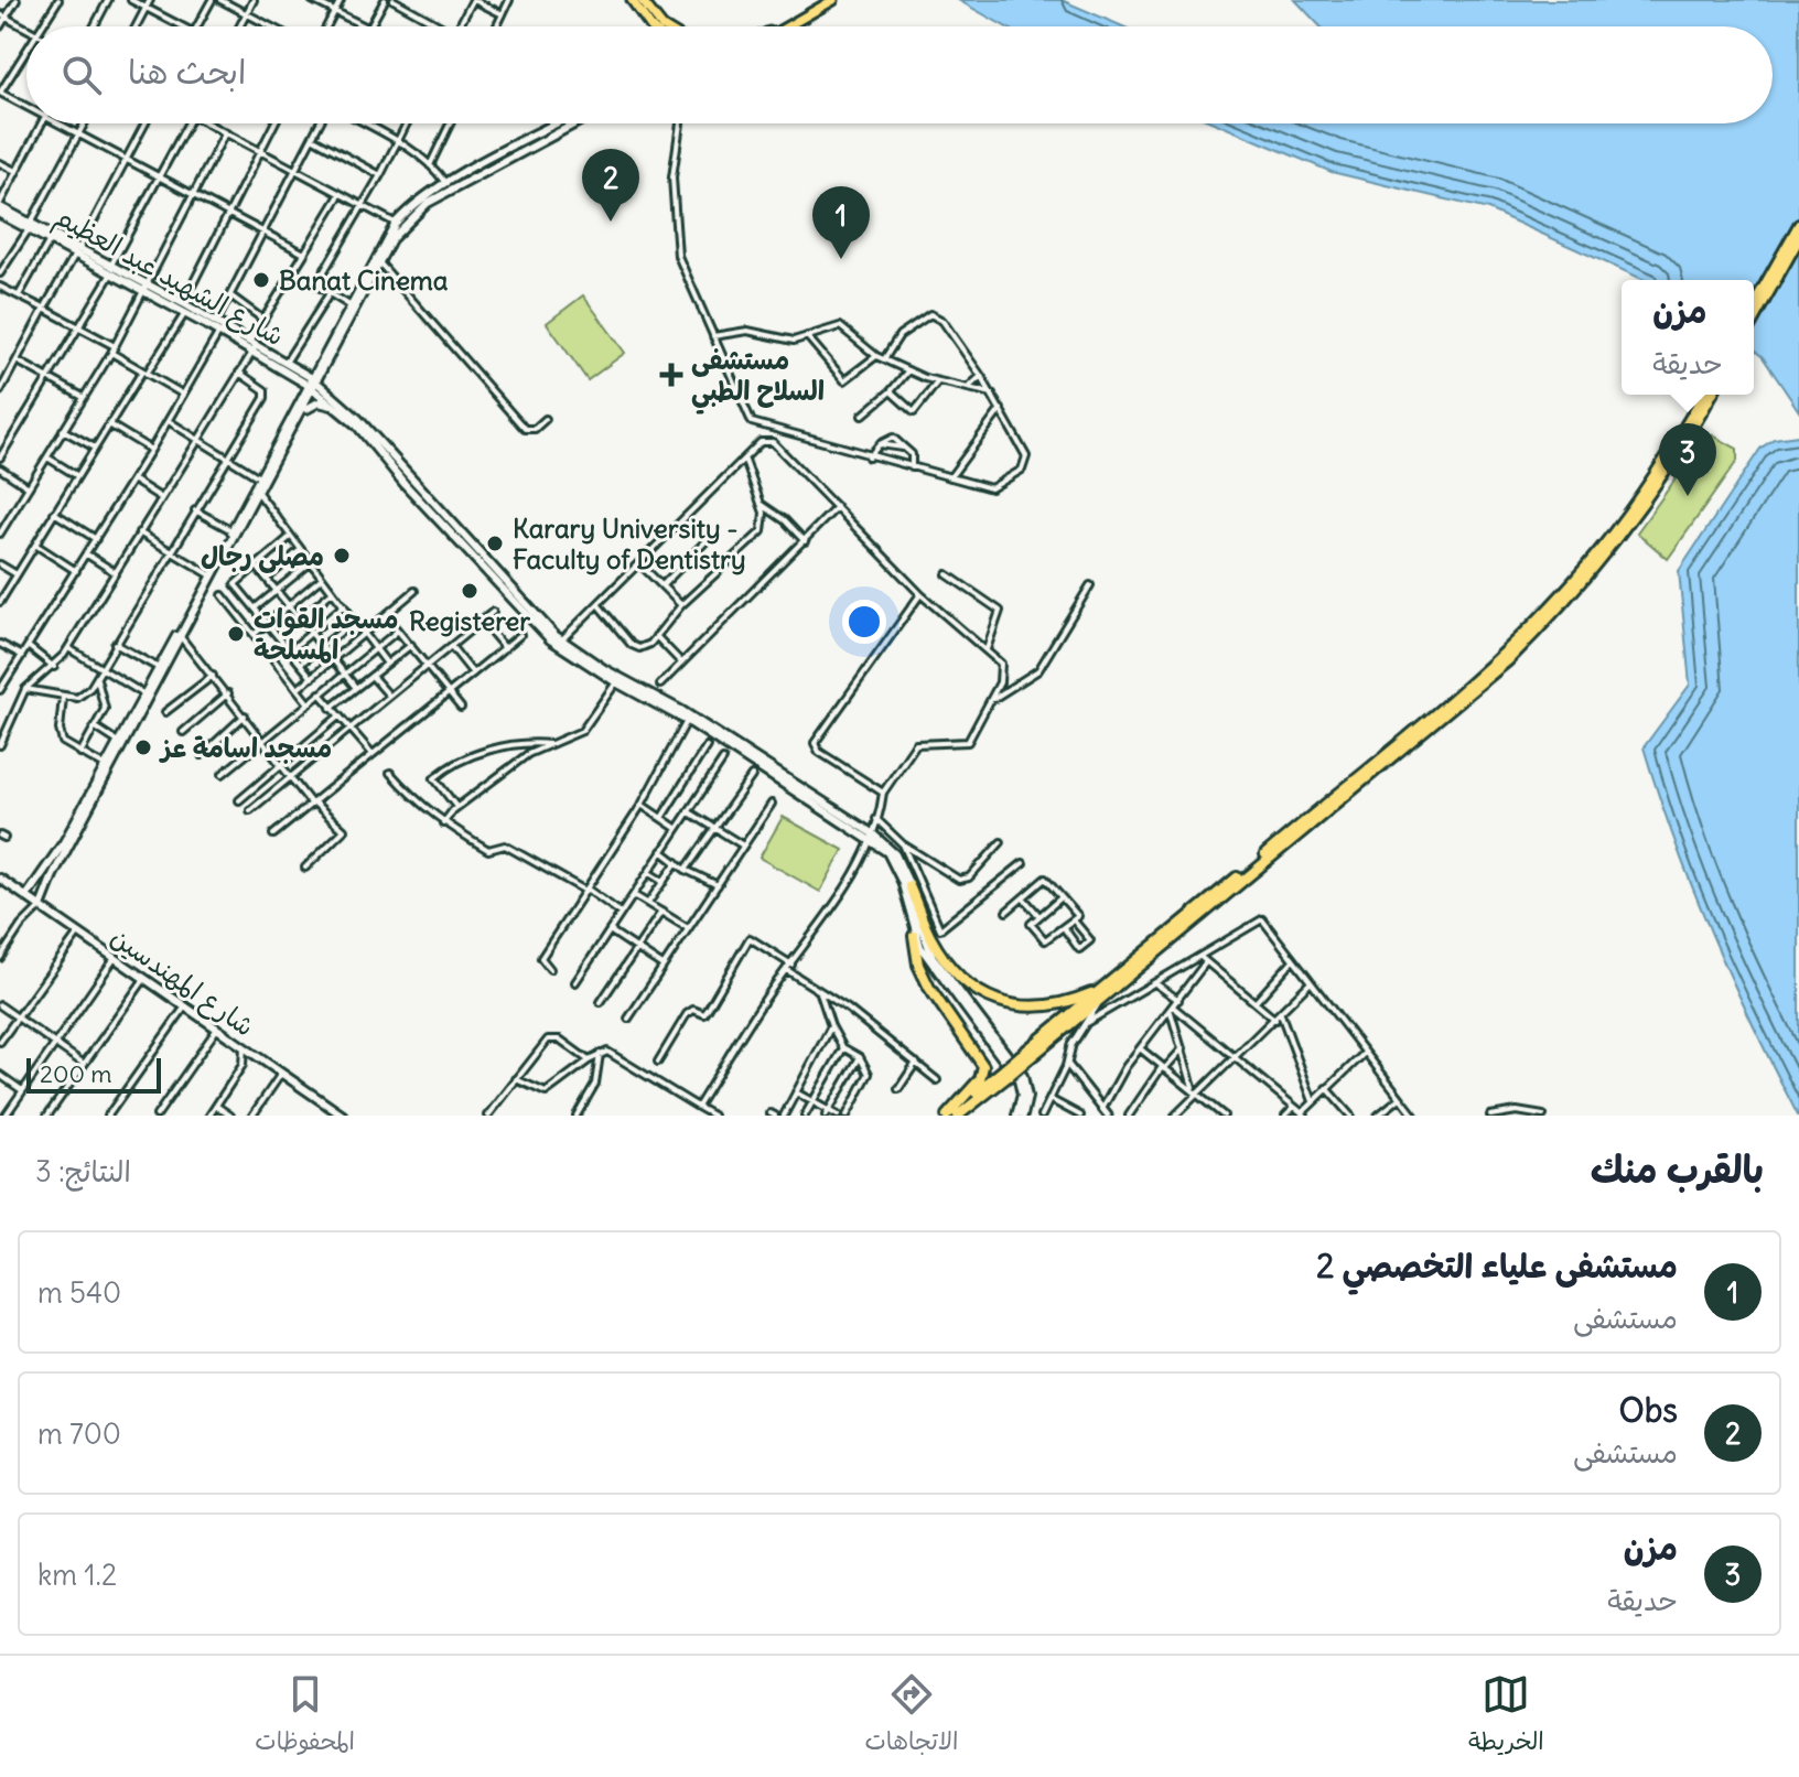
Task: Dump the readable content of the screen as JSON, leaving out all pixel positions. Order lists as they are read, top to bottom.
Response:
{
  "streets": {
    "main road": ["شارع الشهيد عبد العظيم", "شارع المهندسين"]
  },
  "places": {
    "other": [
      "Banat Cinema",
      "Karary University - Faculty of Dentistry",
      "مصلى رجال",
      "Registerer",
      "مسجد القوات المسلحة",
      "مسجد اسامة عز"
    ],
    "health": ["مستشفى السلاح الطبي"]
  },
  "scale_bar": "200 m",
  "page": {
    "search": "ابحث هنا",
    "pins": ["2", "1", "3"],
    "popup": ["مزن", "حديقة"],
    "scale": "200 m",
    "heading": ["بالقرب منك", "النتائج: 3"],
    "list": [
      {
        "mark": "1",
        "name": "مستشفى علياء التخصصي 2",
        "note": "مستشفى",
        "value": "540 m"
      },
      {
        "mark": "2",
        "name": "Obs",
        "note": "مستشفى",
        "value": "700 m"
      },
      {
        "mark": "3",
        "name": "مزن",
        "note": "حديقة",
        "value": "1.2 km"
      }
    ],
    "nav": ["الخريطة", "الاتجاهات", "المحفوظات"]
  }
}
